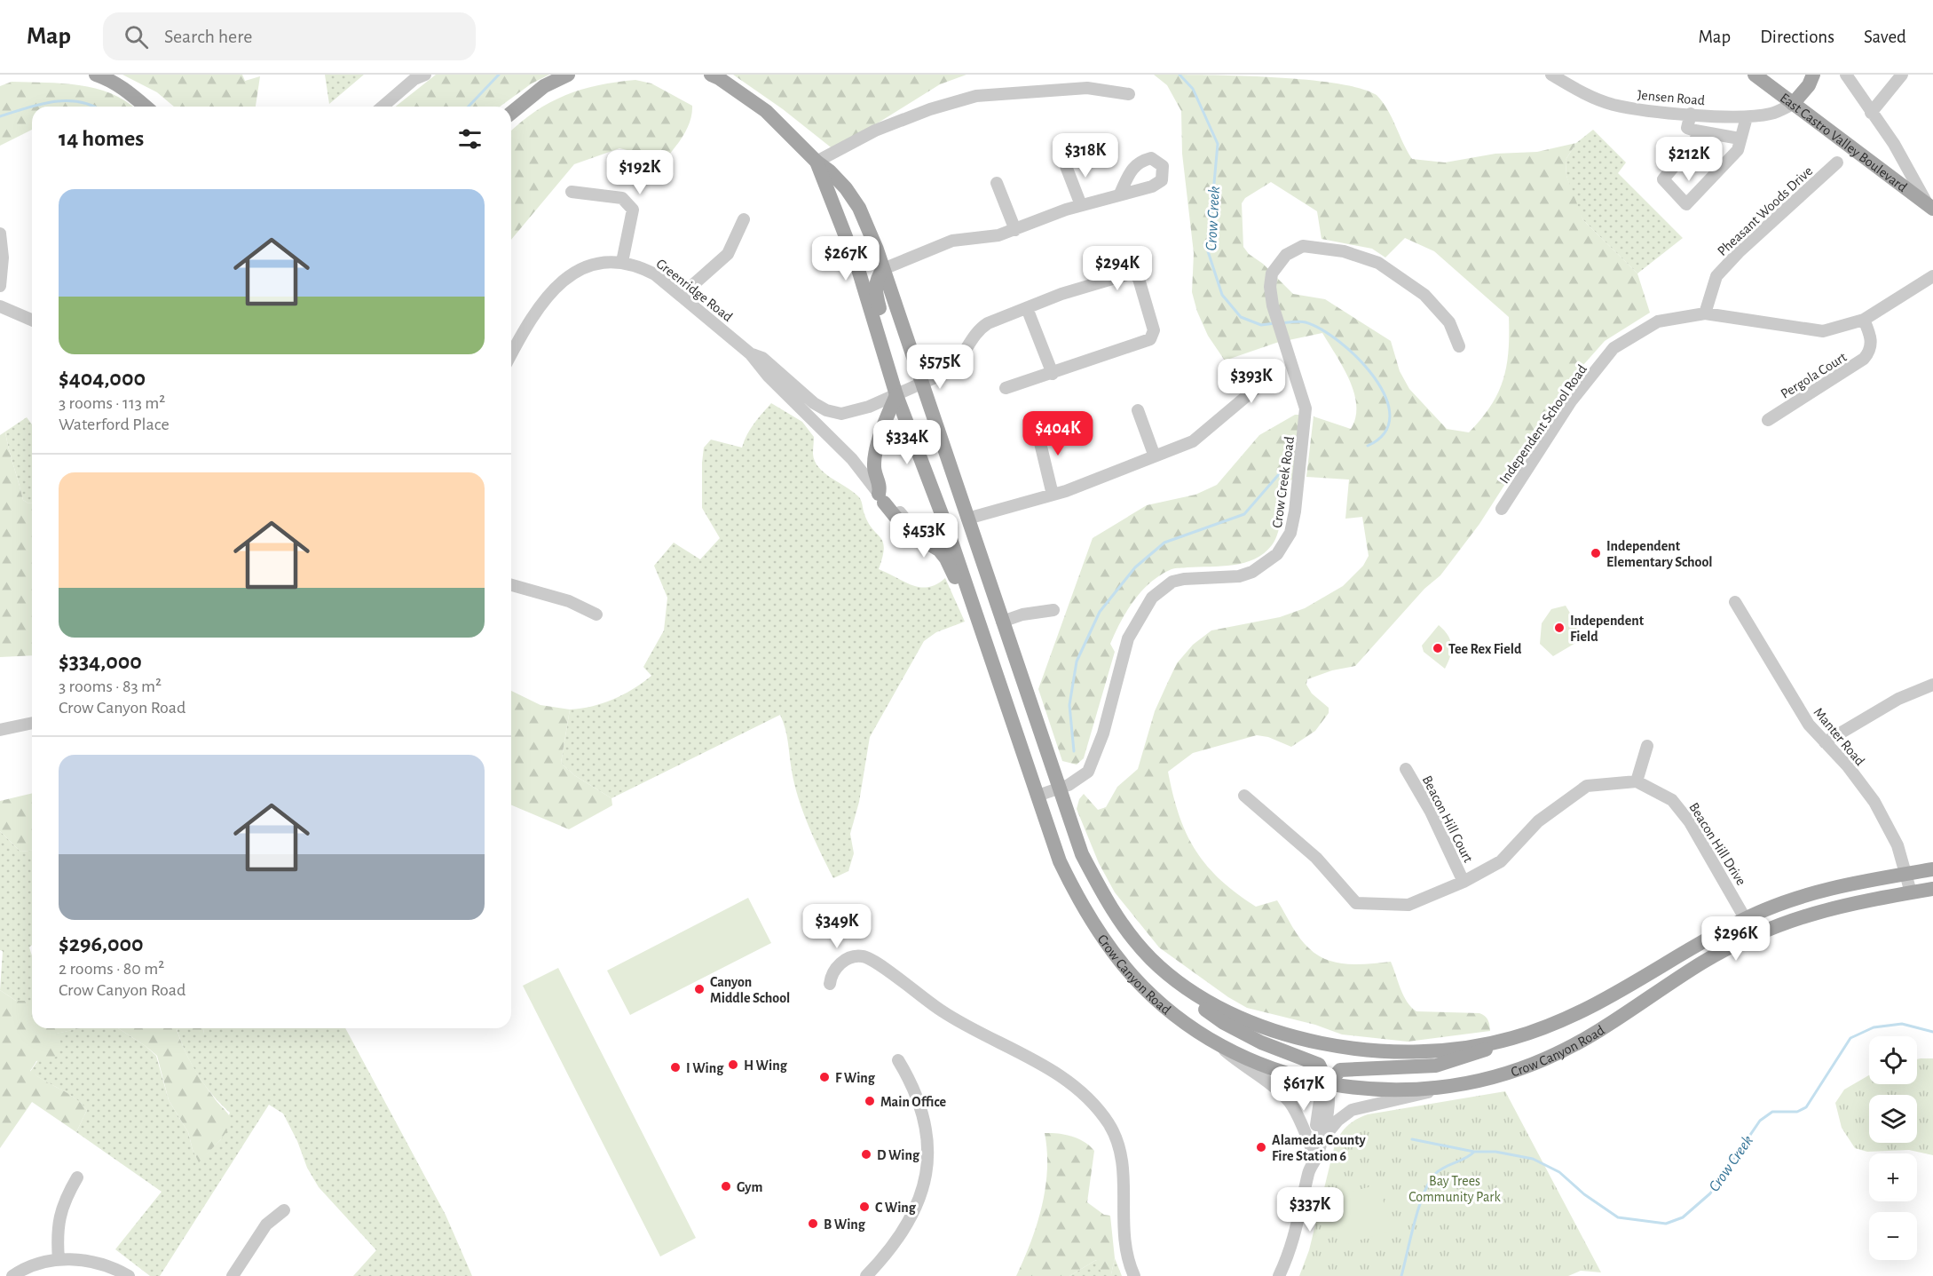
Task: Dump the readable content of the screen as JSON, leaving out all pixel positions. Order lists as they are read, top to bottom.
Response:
{
  "streets": {
    "main road": ["East Castro Valley Boulevard", "Crow Canyon Road"],
    "street": [
      "Jensen Road",
      "Pheasant Woods Drive",
      "Greenridge Road",
      "Pergola Court",
      "Independent School Road",
      "Crow Creek Road",
      "Manter Road",
      "Beacon Hill Court",
      "Beacon Hill Drive"
    ]
  },
  "crossings": [
    ["Jensen Road", "East Castro Valley Boulevard"],
    ["Pheasant Woods Drive", "Independent School Road"],
    ["Greenridge Road", "Crow Canyon Road"],
    ["Pergola Court", "Independent School Road"],
    ["Crow Creek Road", "Crow Canyon Road"],
    ["Manter Road", "Crow Canyon Road"],
    ["Beacon Hill Drive", "Crow Canyon Road"]
  ],
  "water": ["Crow Creek"],
  "parks": ["Bay Trees Community Park"],
  "places": [
    "Independent Elementary School",
    "Independent Field",
    "Tee Rex Field",
    "Canyon Middle School",
    "H Wing",
    "I Wing",
    "F Wing",
    "Main Office",
    "Alameda County Fire Station 6",
    "D Wing",
    "Gym",
    "C Wing",
    "B Wing"
  ],
  "page": {
    "header": "Map",
    "search": "Search here",
    "nav": ["Map", "Directions", "Saved"],
    "heading": "14 homes",
    "price": [
      "$318K",
      "$212K",
      "$192K",
      "$267K",
      "$294K",
      "$575K",
      "$393K",
      "$404K",
      "$334K",
      "$453K",
      "$349K",
      "$296K",
      "$617K",
      "$337K"
    ],
    "list": [
      {
        "name": "$404,000",
        "note": "3 rooms · 113 m² · Waterford Place"
      },
      {
        "name": "$334,000",
        "note": "3 rooms · 83 m² · Crow Canyon Road"
      },
      {
        "name": "$296,000",
        "note": "2 rooms · 80 m² · Crow Canyon Road"
      }
    ],
    "map_buttons": ["+", "−"]
  }
}
